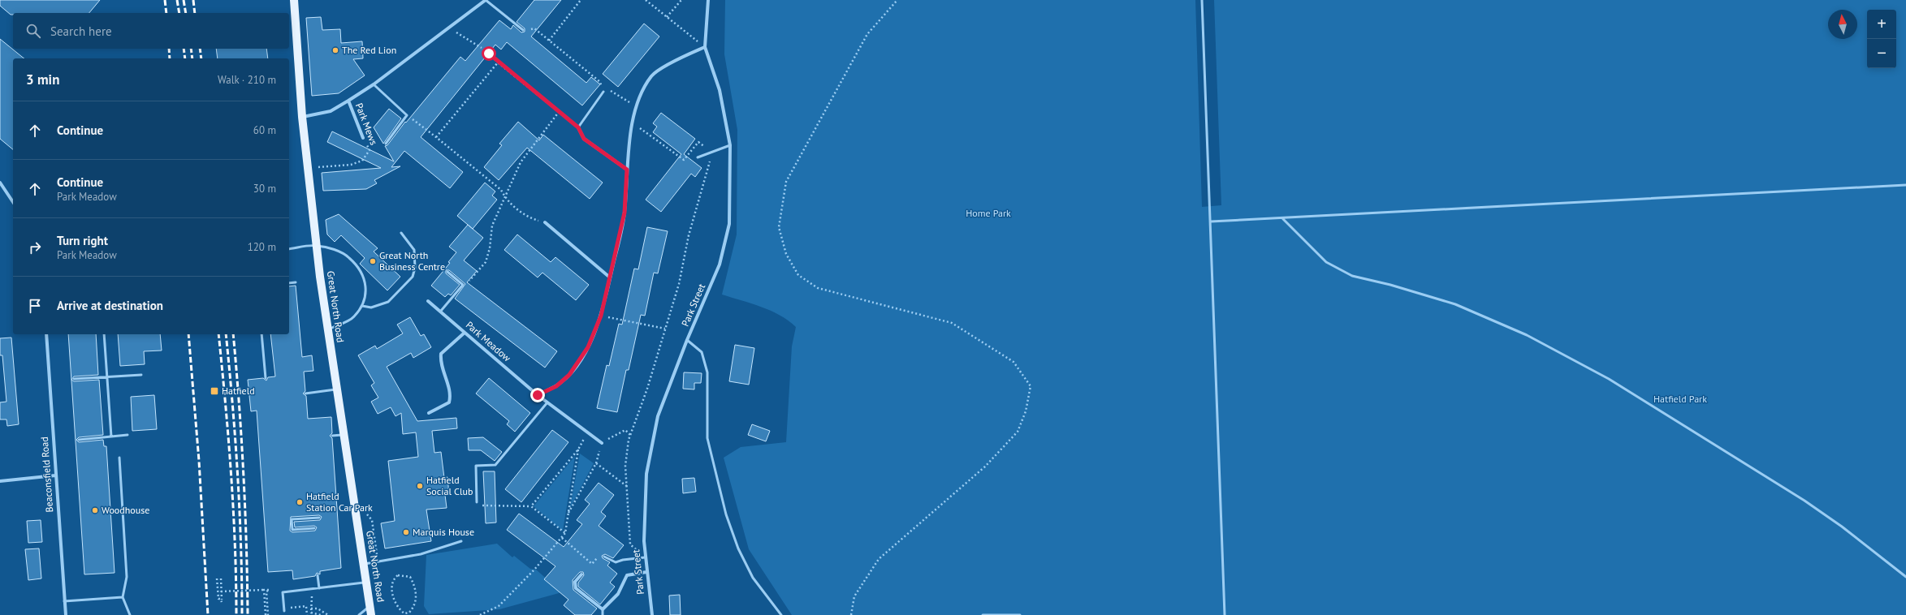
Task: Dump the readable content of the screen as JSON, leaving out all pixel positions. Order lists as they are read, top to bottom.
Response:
{
  "streets": {
    "main road": ["Great North Road"],
    "street": [
      "Park Mews",
      "Park Street",
      "Park Meadow",
      "Beaconsfield Road"
    ]
  },
  "parks": ["Home Park", "Hatfield Park"],
  "places": {
    "other": [
      "The Red Lion",
      "Great North Business Centre",
      "Hatfield Social Club",
      "Hatfield Station Car Park",
      "Woodhouse",
      "Marquis House"
    ],
    "transit": ["Hatfield"]
  },
  "north": "top",
  "page": {
    "map_buttons": ["+", "−"],
    "search": "Search here",
    "heading": ["3 min", "Walk · 210 m"],
    "list": [
      ["Continue", "60 m"],
      ["Continue", "Park Meadow", "30 m"],
      ["Turn right", "Park Meadow", "120 m"],
      "Arrive at destination"
    ]
  }
}
